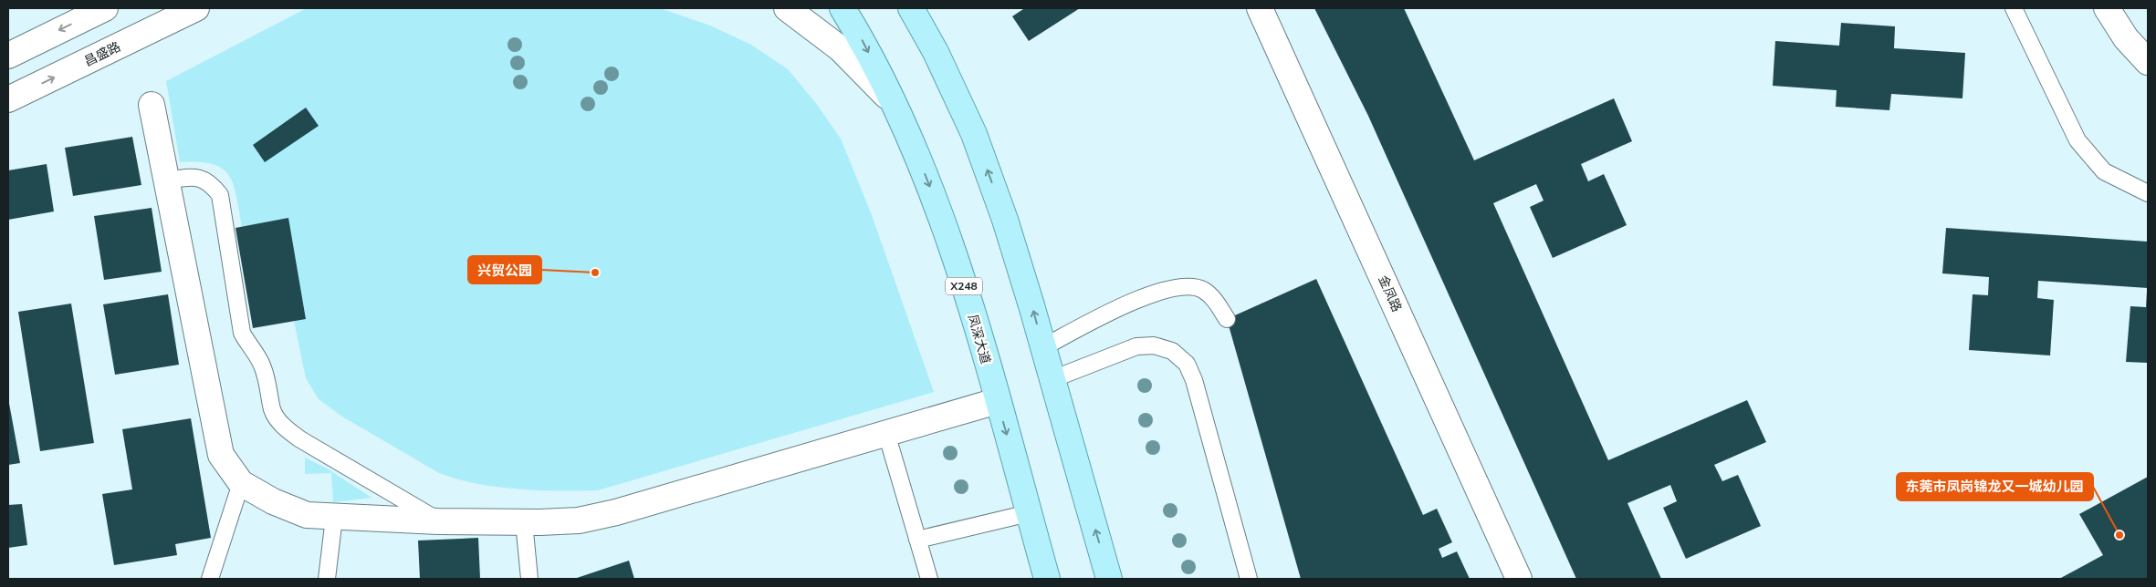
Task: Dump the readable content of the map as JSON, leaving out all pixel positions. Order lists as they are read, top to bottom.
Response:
{
  "streets": {
    "main road": ["X248", "凤深大道"],
    "street": ["昌盛路", "金凤路"]
  },
  "places": ["兴贸公园", "东莞市凤岗锦龙又一城幼儿园"]
}
